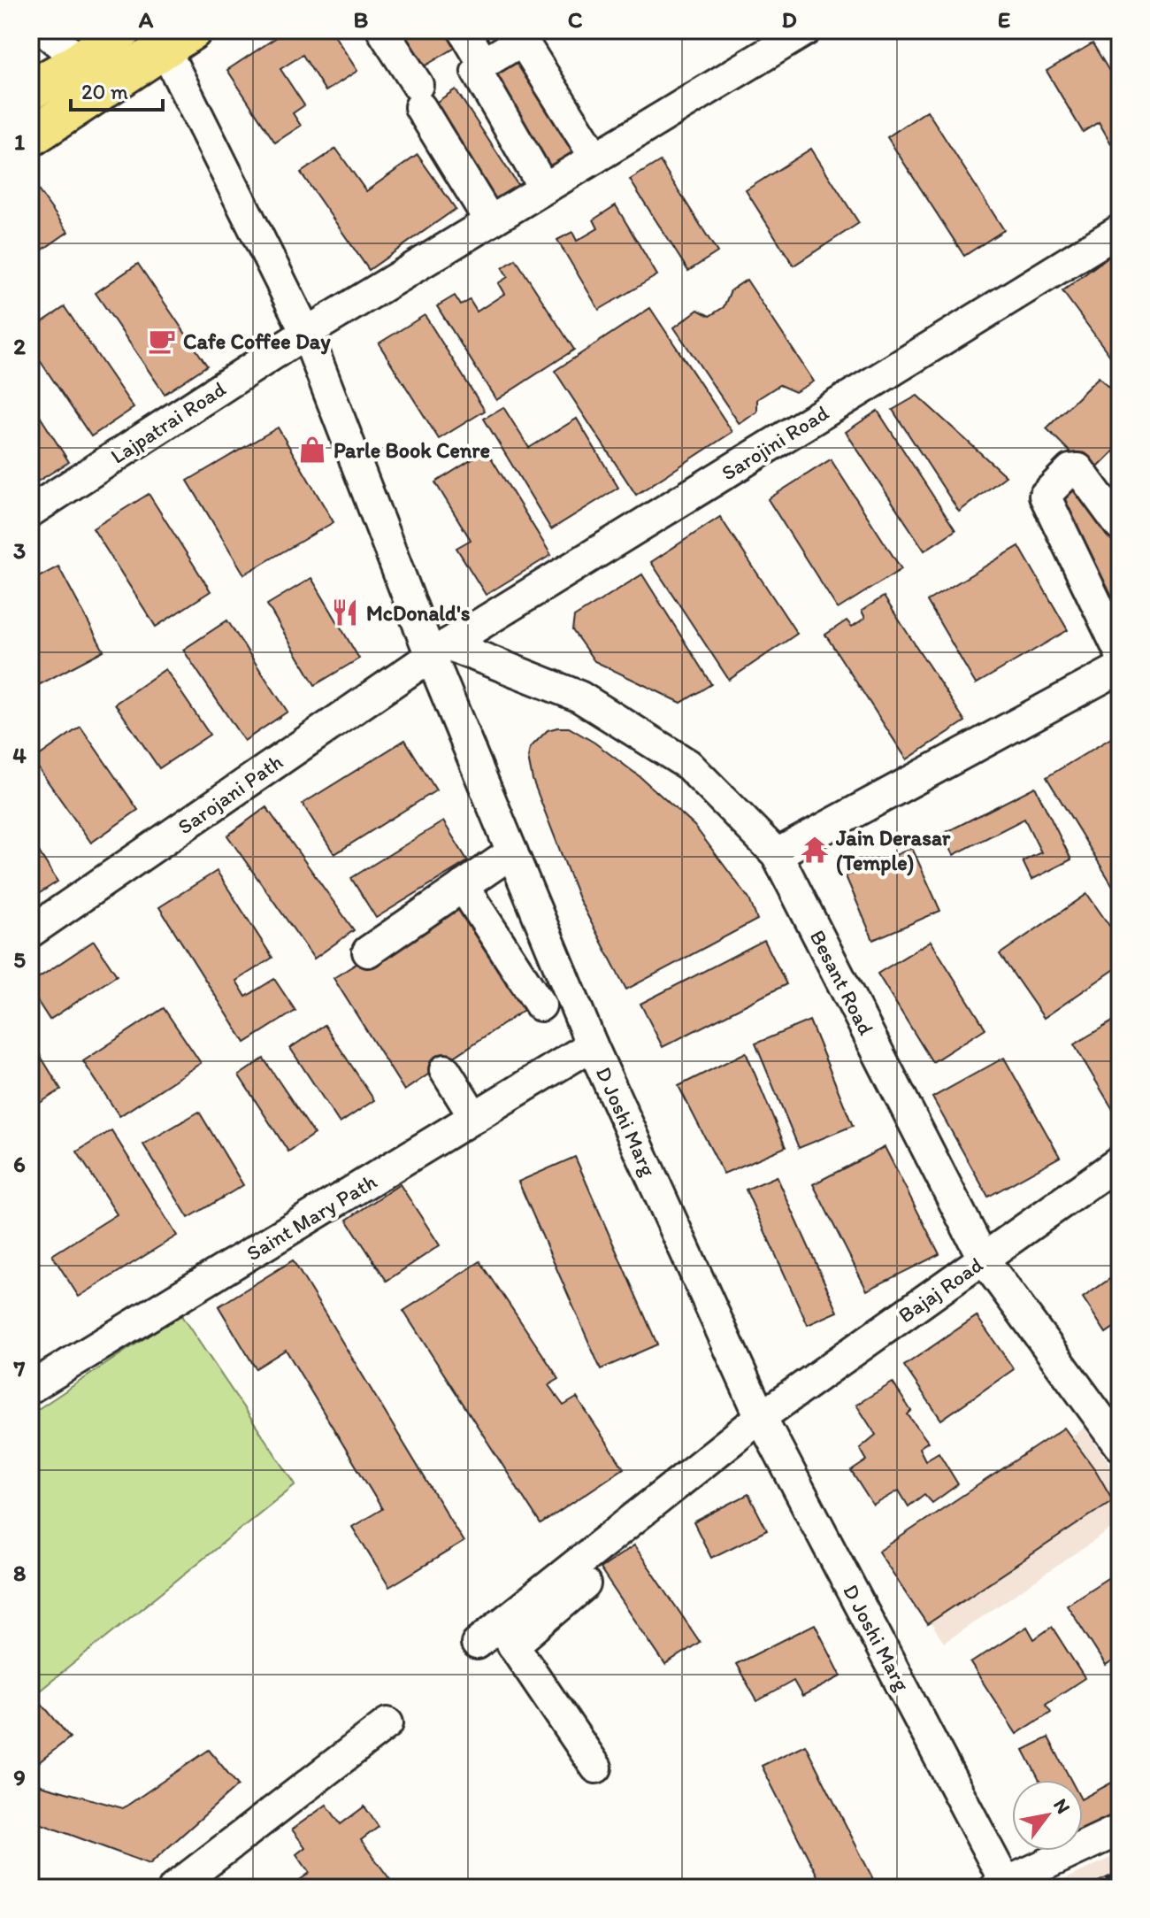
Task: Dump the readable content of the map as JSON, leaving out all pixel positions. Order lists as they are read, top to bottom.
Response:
{
  "streets": {
    "street": [
      "Lajpatrai Road",
      "Sarojini Road",
      "Sarojani Path",
      "Besant Road",
      "D Joshi Marg",
      "Saint Mary Path",
      "Bajaj Road"
    ]
  },
  "crossings": [
    ["Lajpatrai Road", "D Joshi Marg"],
    ["Sarojini Road", "Sarojani Path"],
    ["Sarojini Road", "Besant Road"],
    ["Sarojini Road", "D Joshi Marg"],
    ["Sarojani Path", "Besant Road"],
    ["Sarojani Path", "D Joshi Marg"],
    ["Besant Road", "D Joshi Marg"],
    ["Besant Road", "Bajaj Road"],
    ["D Joshi Marg", "Saint Mary Path"],
    ["D Joshi Marg", "Bajaj Road"]
  ],
  "places": {
    "cafe": ["Cafe Coffee Day"],
    "shop": ["Parle Book Cenre"],
    "restaurant": ["McDonald's"],
    "temple": ["Jain Derasar (Temple)"]
  },
  "scale_bar": "20 m",
  "north": "top right",
  "grid": {
    "columns": [
      "A",
      "B",
      "C",
      "D",
      "E"
    ],
    "rows": [
      "1",
      "2",
      "3",
      "4",
      "5",
      "6",
      "7",
      "8",
      "9"
    ]
  }
}
